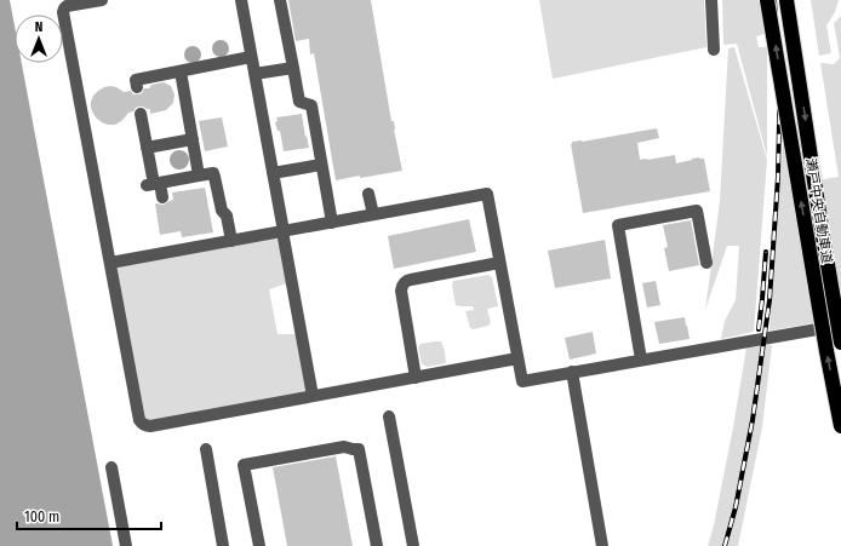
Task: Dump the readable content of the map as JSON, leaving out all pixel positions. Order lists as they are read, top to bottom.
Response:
{
  "streets": {
    "highway": ["瀬戸中央自動車道"]
  },
  "scale_bar": "100 m",
  "north": "top"
}
